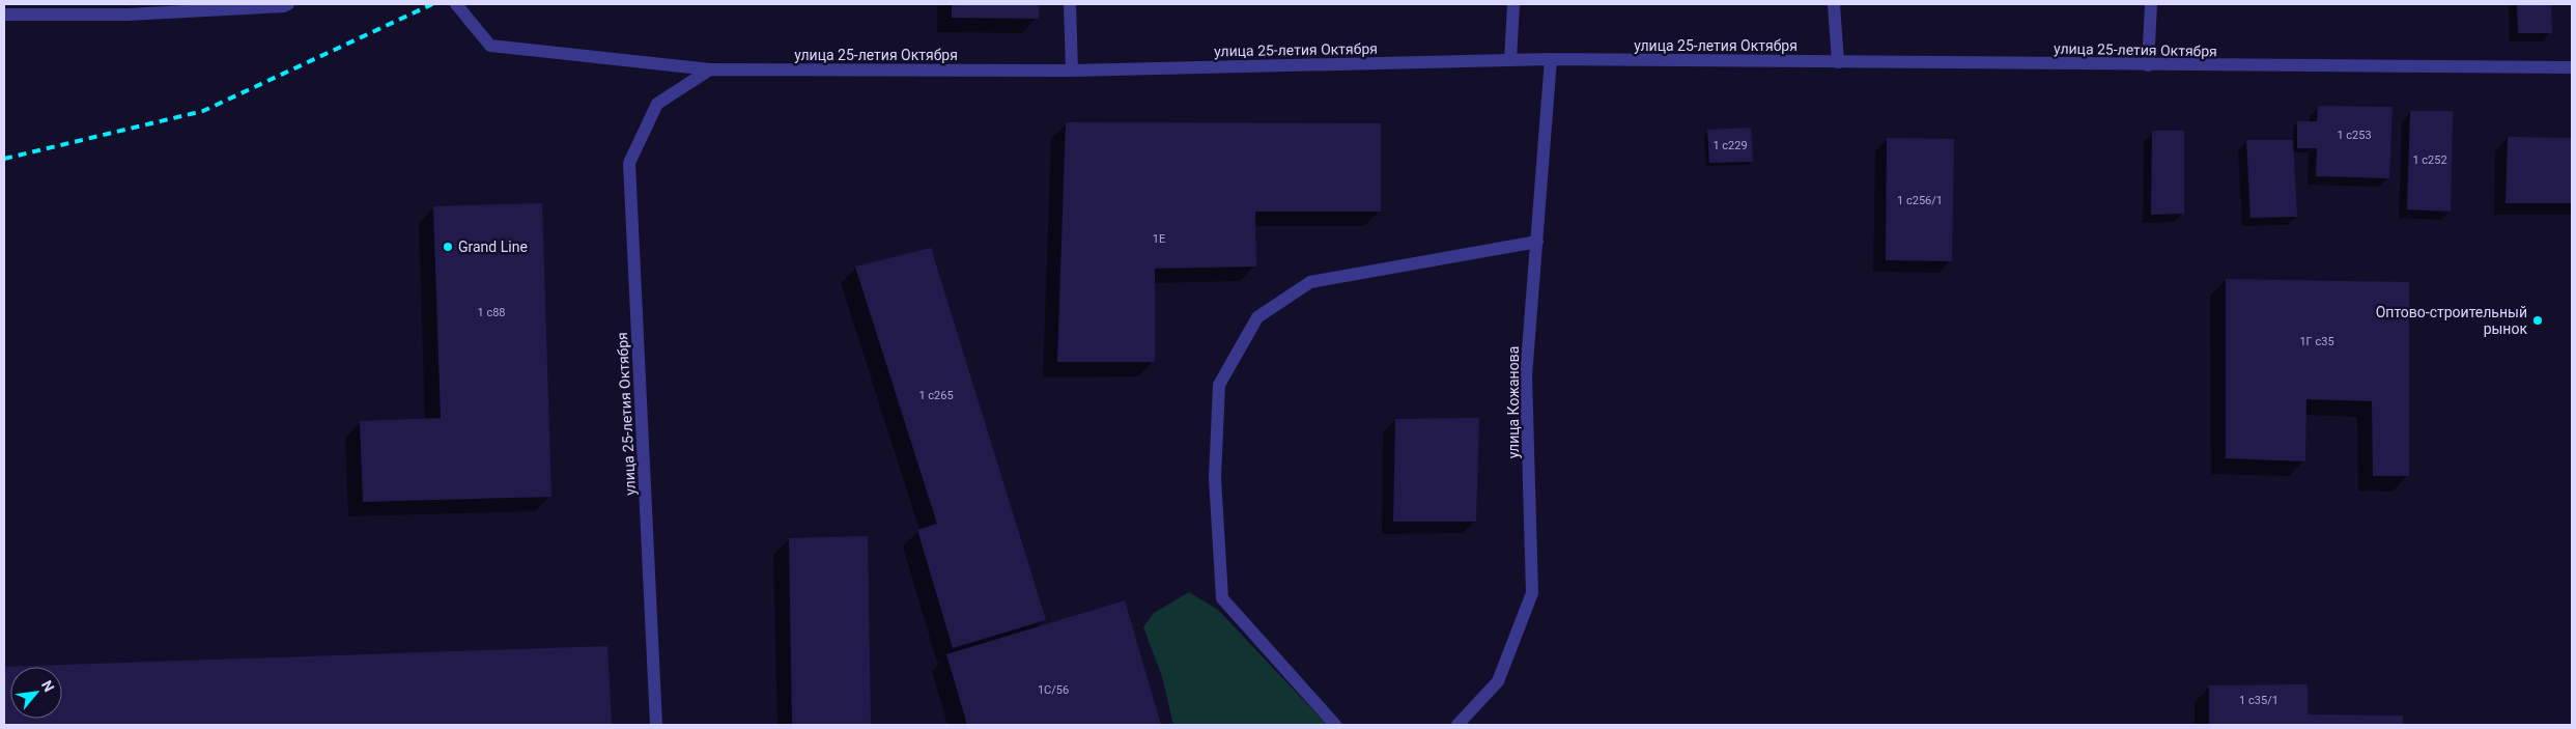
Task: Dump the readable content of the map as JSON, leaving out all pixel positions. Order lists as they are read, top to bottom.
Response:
{
  "streets": {
    "street": ["улица 25-летия Октября", "улица Кожанова"]
  },
  "crossings": [
    ["улица 25-летия Октября", "улица Кожанова"]
  ],
  "places": ["Grand Line", "Оптово-строительный рынок"],
  "house_numbers": [
    "1 с253",
    "1 с229",
    "1 с252",
    "1 с256/1",
    "1Е",
    "1 с88",
    "1Г с35",
    "1 с265",
    "1С/56",
    "1 с35/1"
  ],
  "north": "top right"
}
